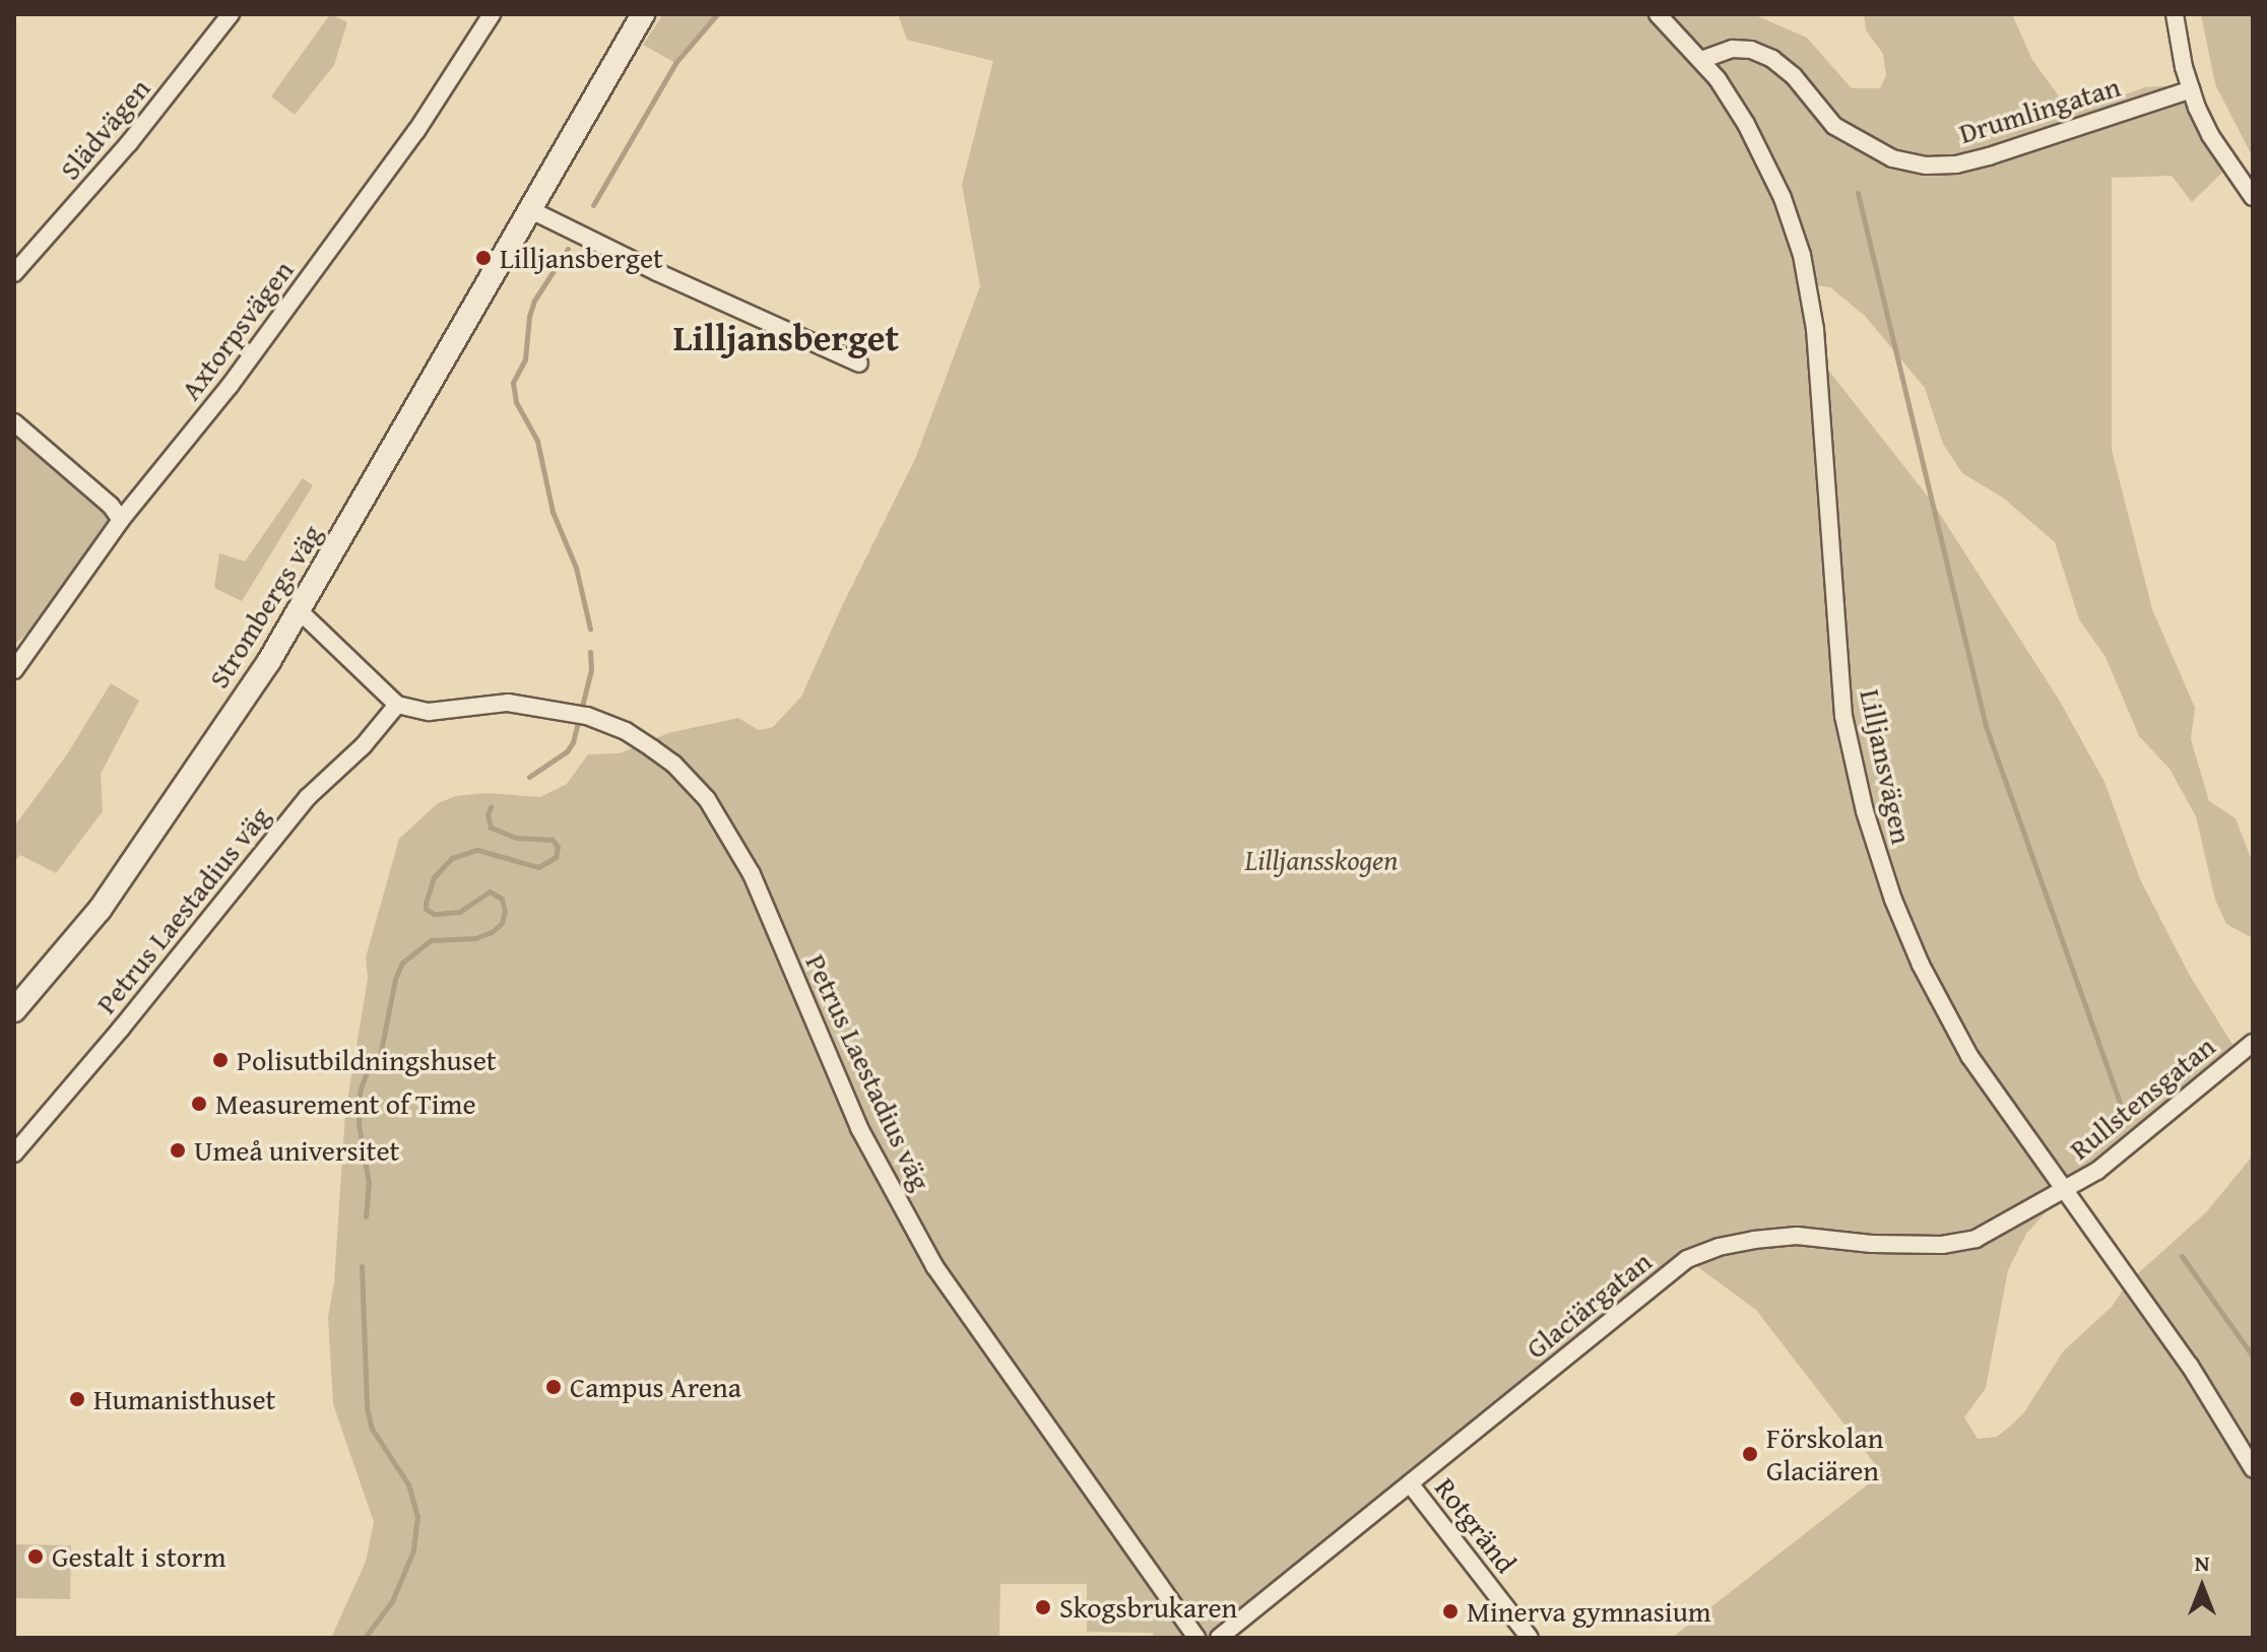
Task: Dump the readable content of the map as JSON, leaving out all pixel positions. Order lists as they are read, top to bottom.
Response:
{
  "streets": {
    "street": [
      "Drumlingatan",
      "Slädvägen",
      "Axtorpsvägen",
      "Strombergs väg",
      "Lilljansvägen",
      "Petrus Laestadius väg",
      "Rullstensgatan",
      "Glaciärgatan",
      "Rotgränd"
    ]
  },
  "crossings": [
    ["Drumlingatan", "Lilljansvägen"],
    ["Lilljansvägen", "Rullstensgatan"],
    ["Lilljansvägen", "Glaciärgatan"],
    ["Rullstensgatan", "Glaciärgatan"],
    ["Glaciärgatan", "Rotgränd"]
  ],
  "districts": ["Lilljansberget"],
  "parks": ["Lilljansskogen"],
  "places": [
    "Lilljansberget",
    "Polisutbildningshuset",
    "Measurement of Time",
    "Umeå universitet",
    "Campus Arena",
    "Humanisthuset",
    "Förskolan Glaciären",
    "Gestalt i storm",
    "Skogsbrukaren",
    "Minerva gymnasium"
  ],
  "north": "top"
}
